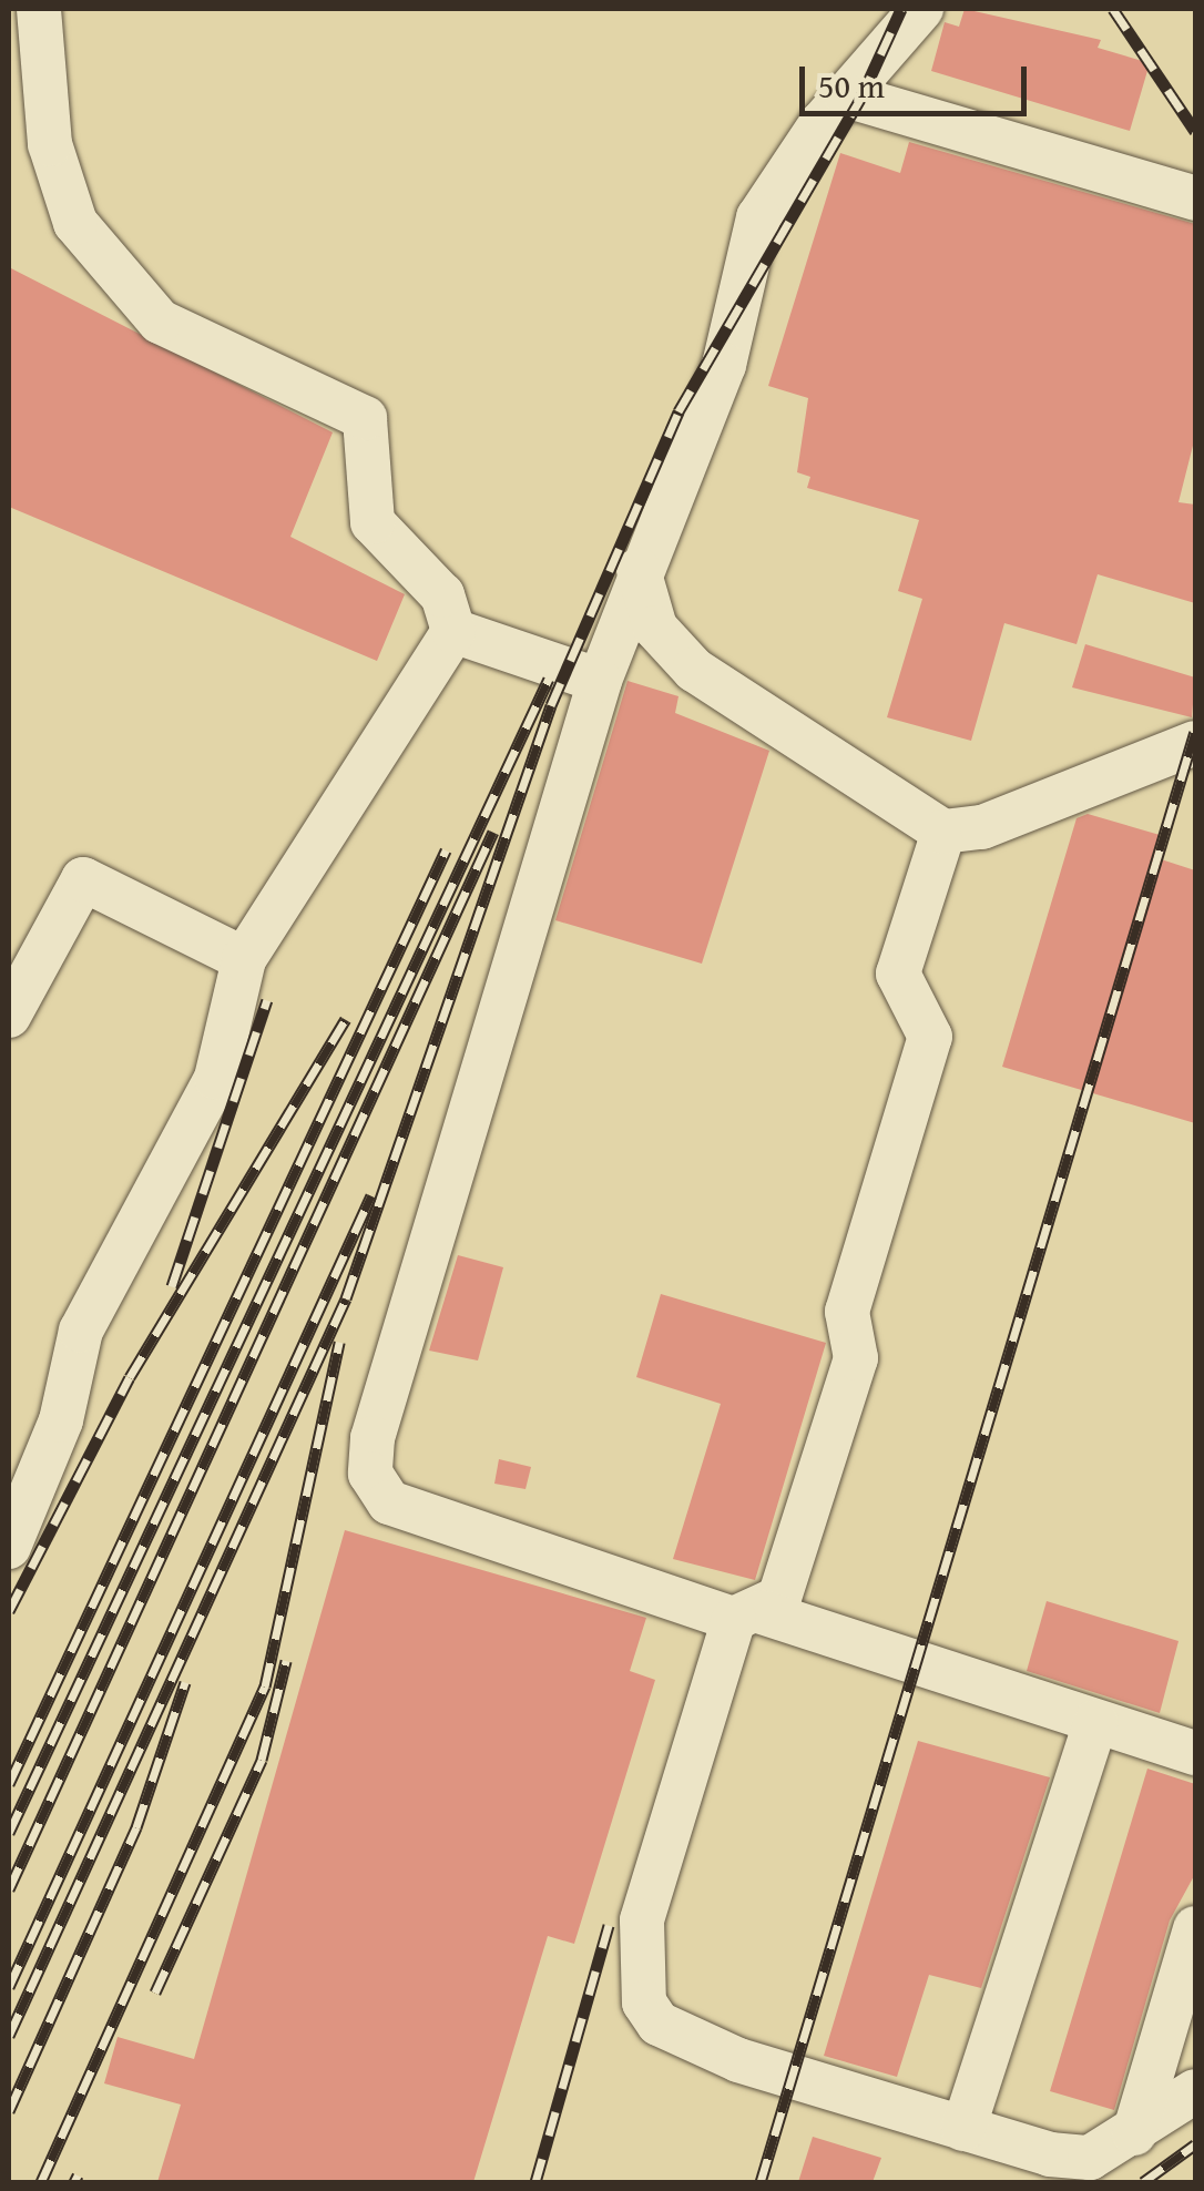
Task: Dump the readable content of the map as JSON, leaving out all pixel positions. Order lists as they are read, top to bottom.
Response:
{
  "scale_bar": "50 m"
}
